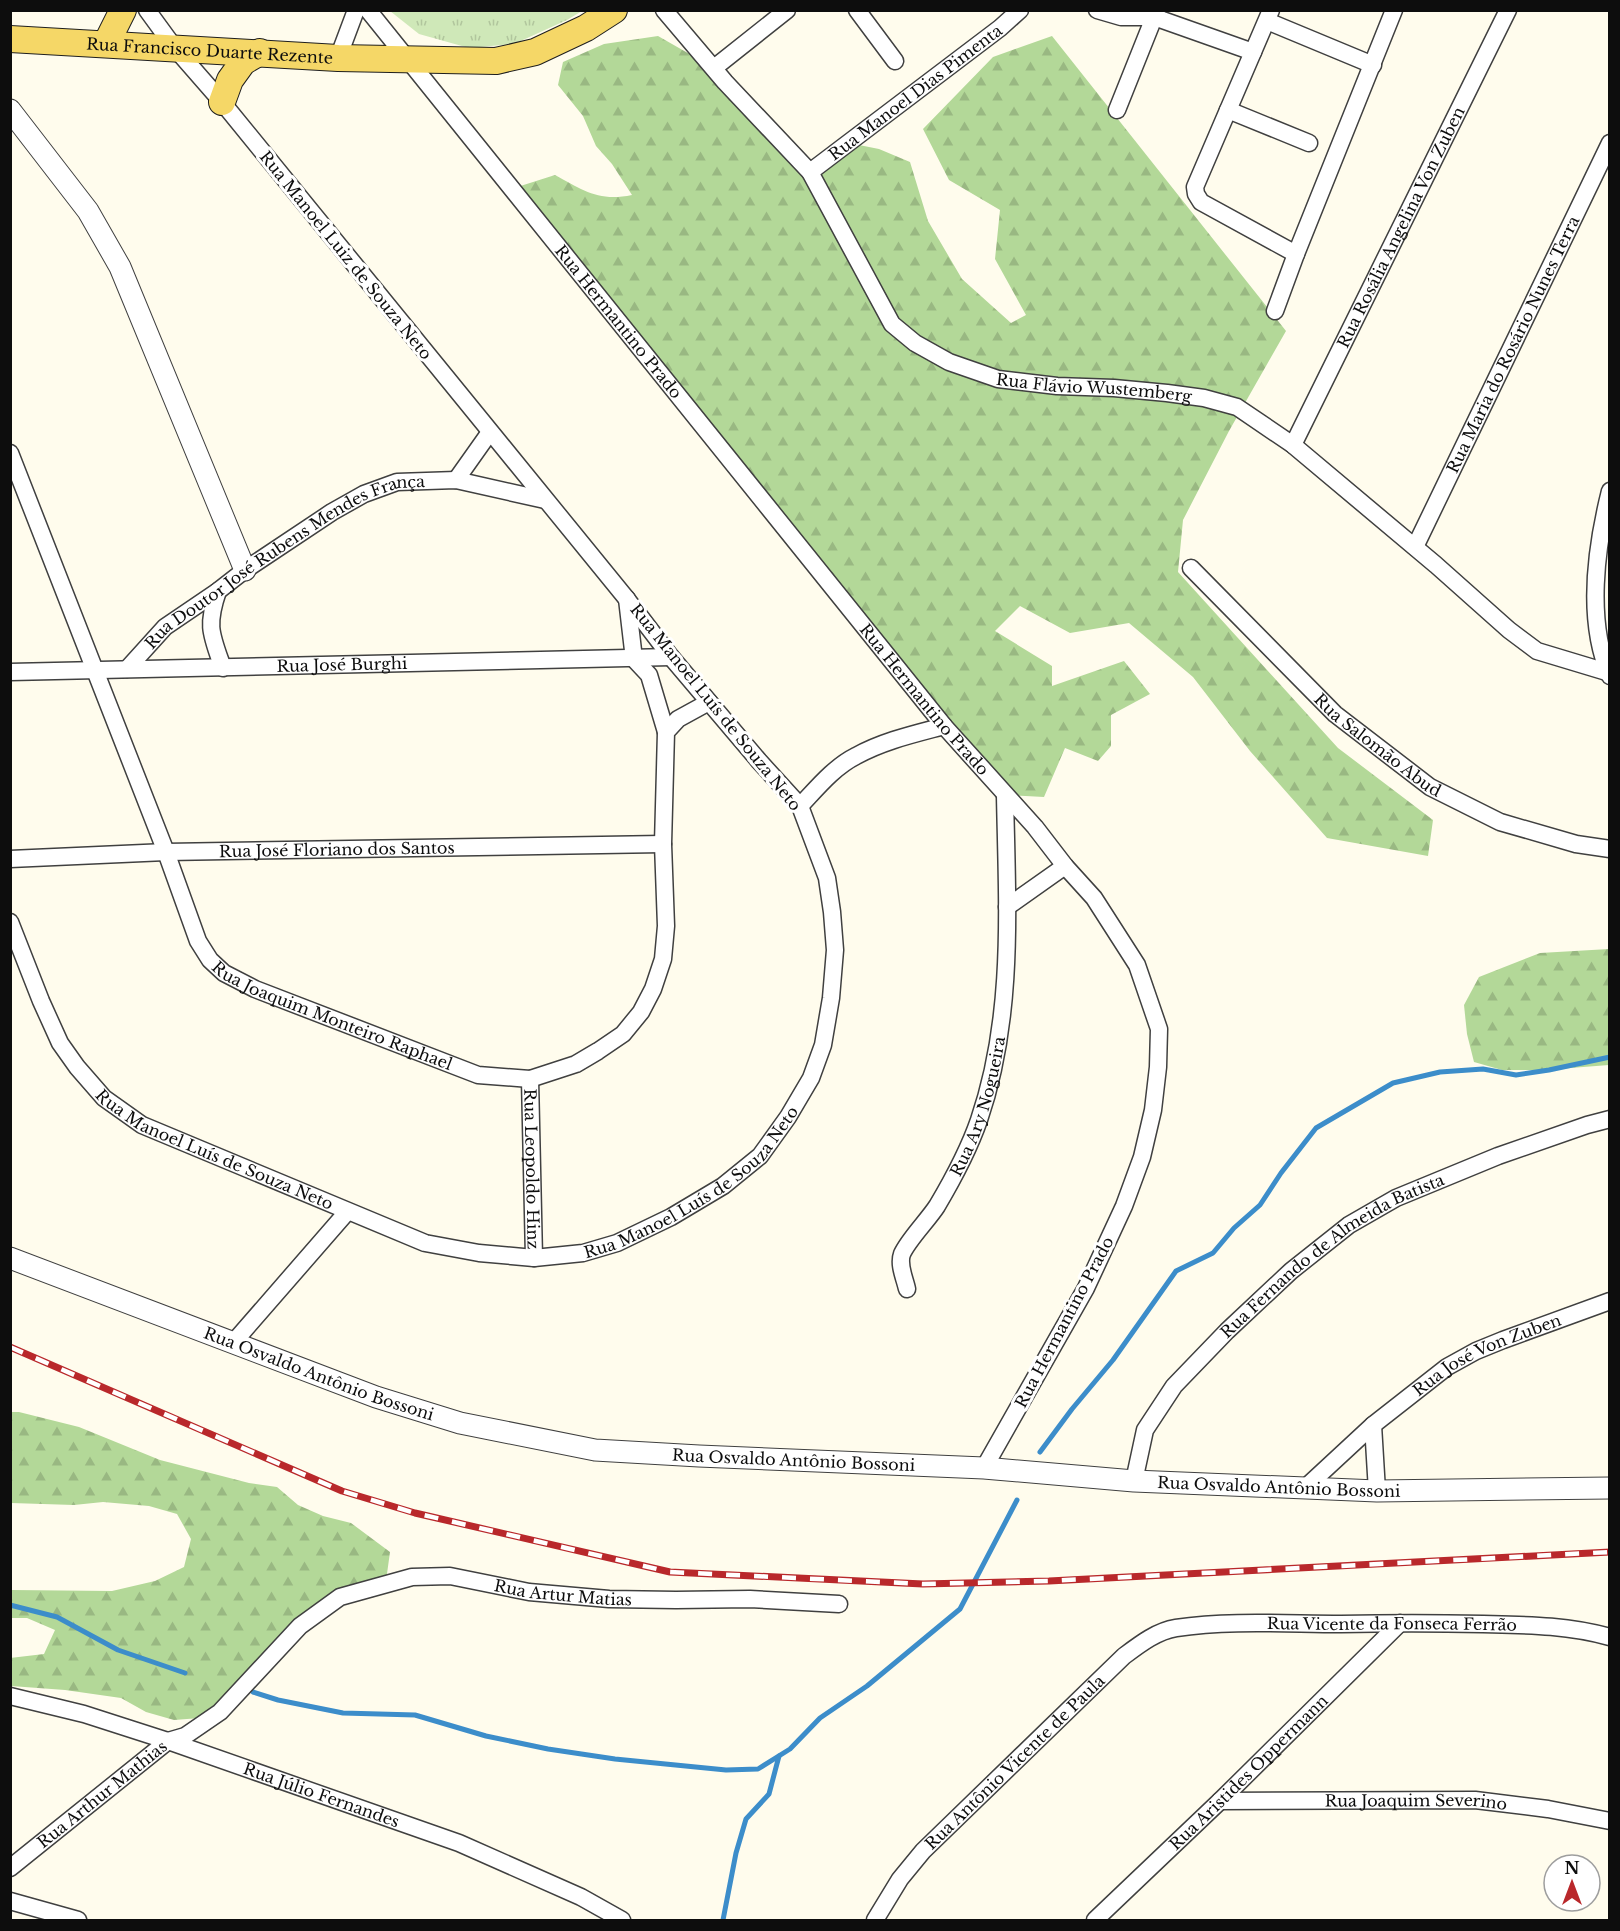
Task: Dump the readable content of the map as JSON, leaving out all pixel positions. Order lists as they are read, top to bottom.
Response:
{
  "streets": {
    "main road": ["Rua Francisco Duarte Rezente"],
    "street": [
      "Rua Manoel Dias Pimenta",
      "Rua Rosália Angelina Von Zuben",
      "Rua Manoel Luiz de Souza Neto",
      "Rua Hermantino Prado",
      "Rua Maria do Rosário Nunes Terra",
      "Rua Flávio Wustemberg",
      "Rua Doutor José Rubens Mendes França",
      "Rua José Burghi",
      "Rua Manoel Luís de Souza Neto",
      "Rua Salomão Abud",
      "Rua José Floriano dos Santos",
      "Rua Joaquim Monteiro Raphael",
      "Rua Ary Nogueira",
      "Rua Leopoldo Hinz",
      "Rua Fernando de Almeida Batista",
      "Rua José Von Zuben",
      "Rua Osvaldo Antônio Bossoni",
      "Rua Artur Matias",
      "Rua Vicente da Fonseca Ferrão",
      "Rua Antônio Vicente de Paula",
      "Rua Aristides Oppermann",
      "Rua Arthur Mathias",
      "Rua Júlio Fernandes",
      "Rua Joaquim Severino"
    ]
  },
  "crossings": [
    ["Rua Francisco Duarte Rezente", "Rua Manoel Luiz de Souza Neto"],
    ["Rua Francisco Duarte Rezente", "Rua Hermantino Prado"],
    ["Rua Manoel Dias Pimenta", "Rua Flávio Wustemberg"],
    ["Rua Rosália Angelina Von Zuben", "Rua Flávio Wustemberg"],
    ["Rua Manoel Luiz de Souza Neto", "Rua Doutor José Rubens Mendes França"],
    ["Rua Manoel Luiz de Souza Neto", "Rua Manoel Luís de Souza Neto"],
    ["Rua Hermantino Prado", "Rua Ary Nogueira"],
    ["Rua Hermantino Prado", "Rua Osvaldo Antônio Bossoni"],
    ["Rua Maria do Rosário Nunes Terra", "Rua Flávio Wustemberg"],
    ["Rua Doutor José Rubens Mendes França", "Rua José Burghi"],
    ["Rua Doutor José Rubens Mendes França", "Rua Manoel Luís de Souza Neto"],
    ["Rua José Burghi", "Rua Manoel Luís de Souza Neto"],
    ["Rua José Burghi", "Rua Joaquim Monteiro Raphael"],
    ["Rua Manoel Luís de Souza Neto", "Rua Leopoldo Hinz"],
    ["Rua José Floriano dos Santos", "Rua Joaquim Monteiro Raphael"],
    ["Rua Joaquim Monteiro Raphael", "Rua Leopoldo Hinz"],
    ["Rua Fernando de Almeida Batista", "Rua Osvaldo Antônio Bossoni"],
    ["Rua José Von Zuben", "Rua Osvaldo Antônio Bossoni"],
    ["Rua Artur Matias", "Rua Arthur Mathias"],
    ["Rua Vicente da Fonseca Ferrão", "Rua Antônio Vicente de Paula"],
    ["Rua Vicente da Fonseca Ferrão", "Rua Aristides Oppermann"],
    ["Rua Aristides Oppermann", "Rua Joaquim Severino"],
    ["Rua Arthur Mathias", "Rua Júlio Fernandes"]
  ],
  "north": "top"
}
